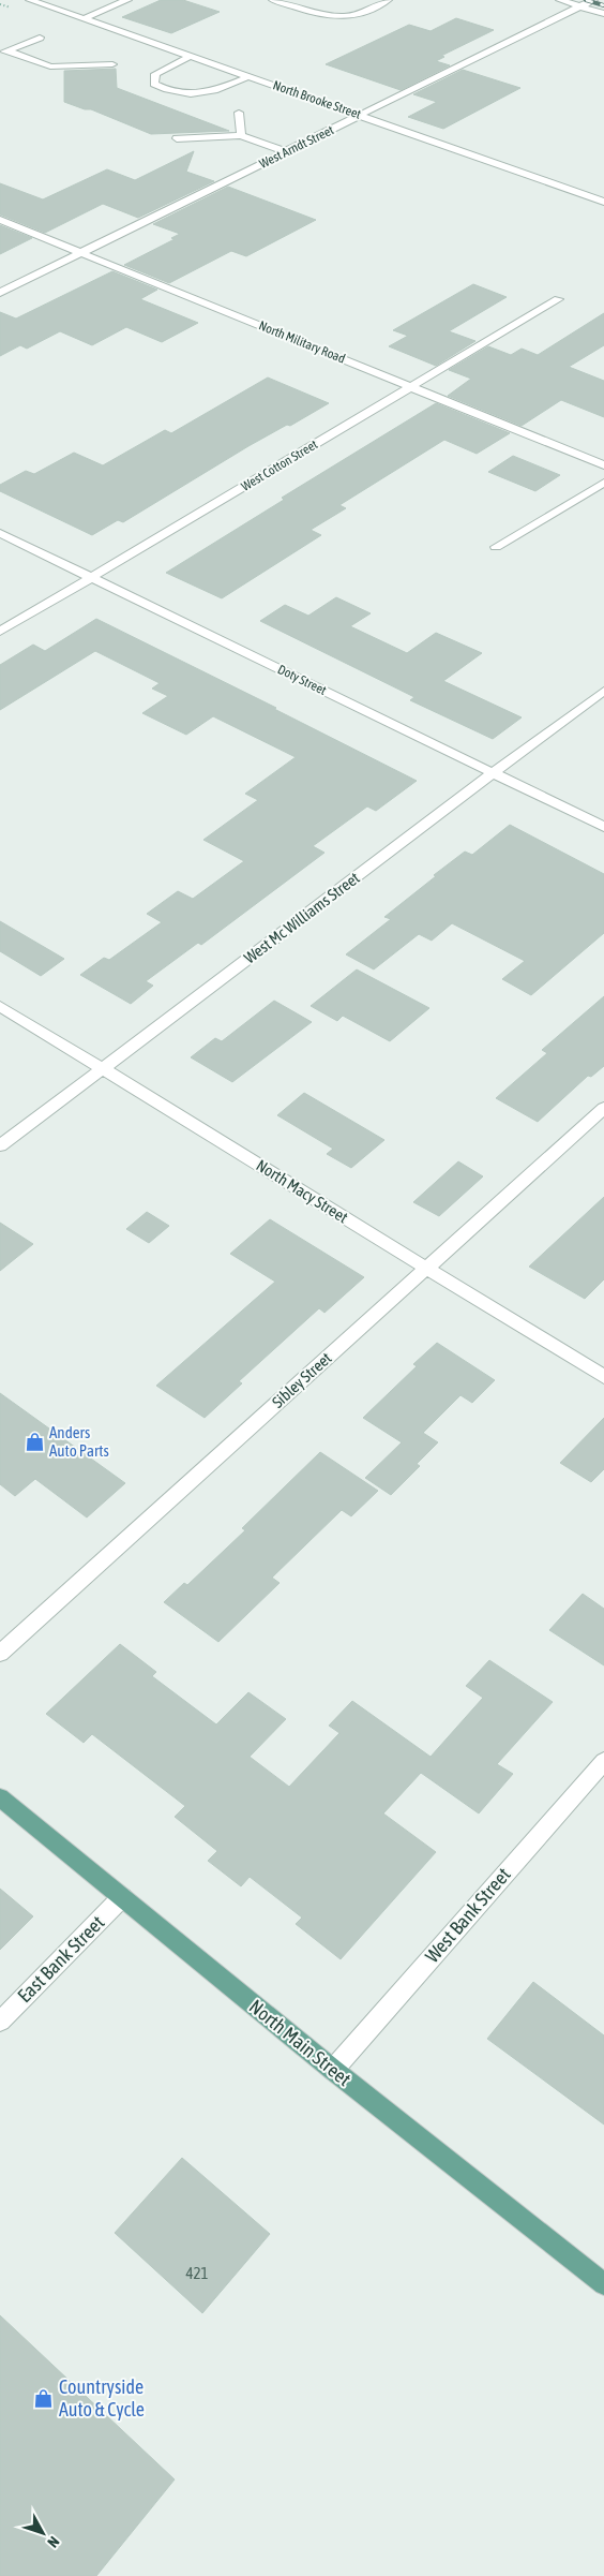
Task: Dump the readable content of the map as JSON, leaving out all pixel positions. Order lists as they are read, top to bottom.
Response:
{
  "streets": {
    "main road": ["North Main Street"],
    "street": [
      "North Brooke Street",
      "West Arndt Street",
      "North Military Road",
      "West Cotton Street",
      "Doty Street",
      "West Mc Williams Street",
      "North Macy Street",
      "Sibley Street",
      "West Bank Street",
      "East Bank Street"
    ]
  },
  "crossings": [
    ["North Brooke Street", "West Arndt Street"],
    ["West Arndt Street", "North Military Road"],
    ["North Military Road", "West Cotton Street"],
    ["West Cotton Street", "Doty Street"],
    ["Doty Street", "West Mc Williams Street"],
    ["West Mc Williams Street", "North Macy Street"],
    ["North Macy Street", "Sibley Street"],
    ["West Bank Street", "North Main Street"],
    ["East Bank Street", "North Main Street"]
  ],
  "places": {
    "shop": ["Anders Auto Parts", "Countryside Auto & Cycle"]
  },
  "house_numbers": ["421"],
  "north": "bottom right"
}
